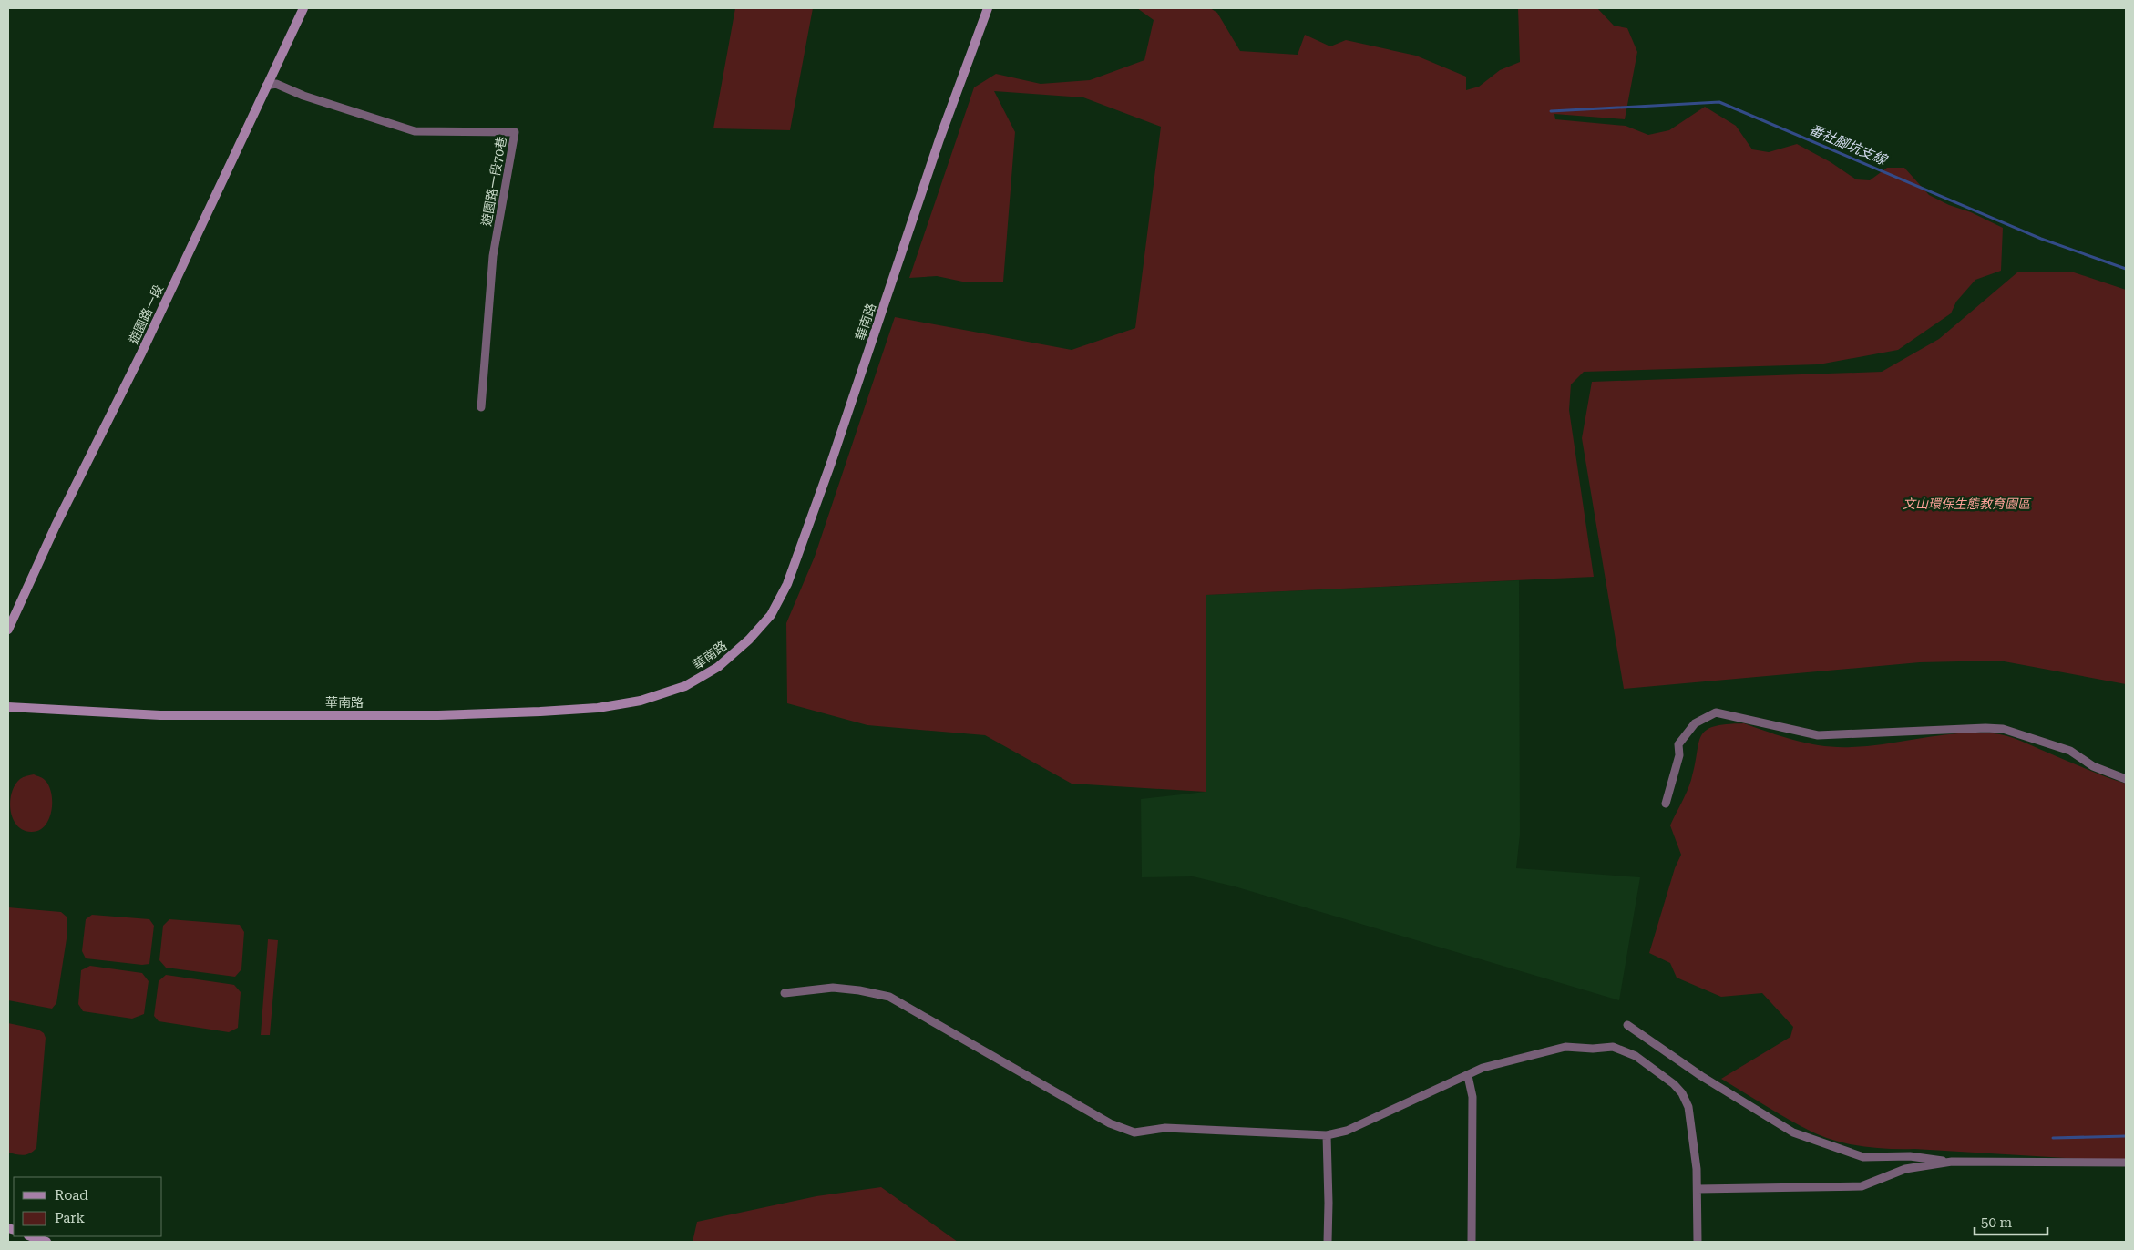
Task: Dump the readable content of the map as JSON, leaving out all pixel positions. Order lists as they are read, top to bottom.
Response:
{
  "streets": {
    "street": ["遊園路一段70巷", "遊園路一段", "華南路"]
  },
  "crossings": [
    ["遊園路一段70巷", "遊園路一段"]
  ],
  "water": ["番社腳坑支線"],
  "parks": ["文山環保生態教育園區"],
  "legend": ["Road", "Park"],
  "scale_bar": "50 m"
}
